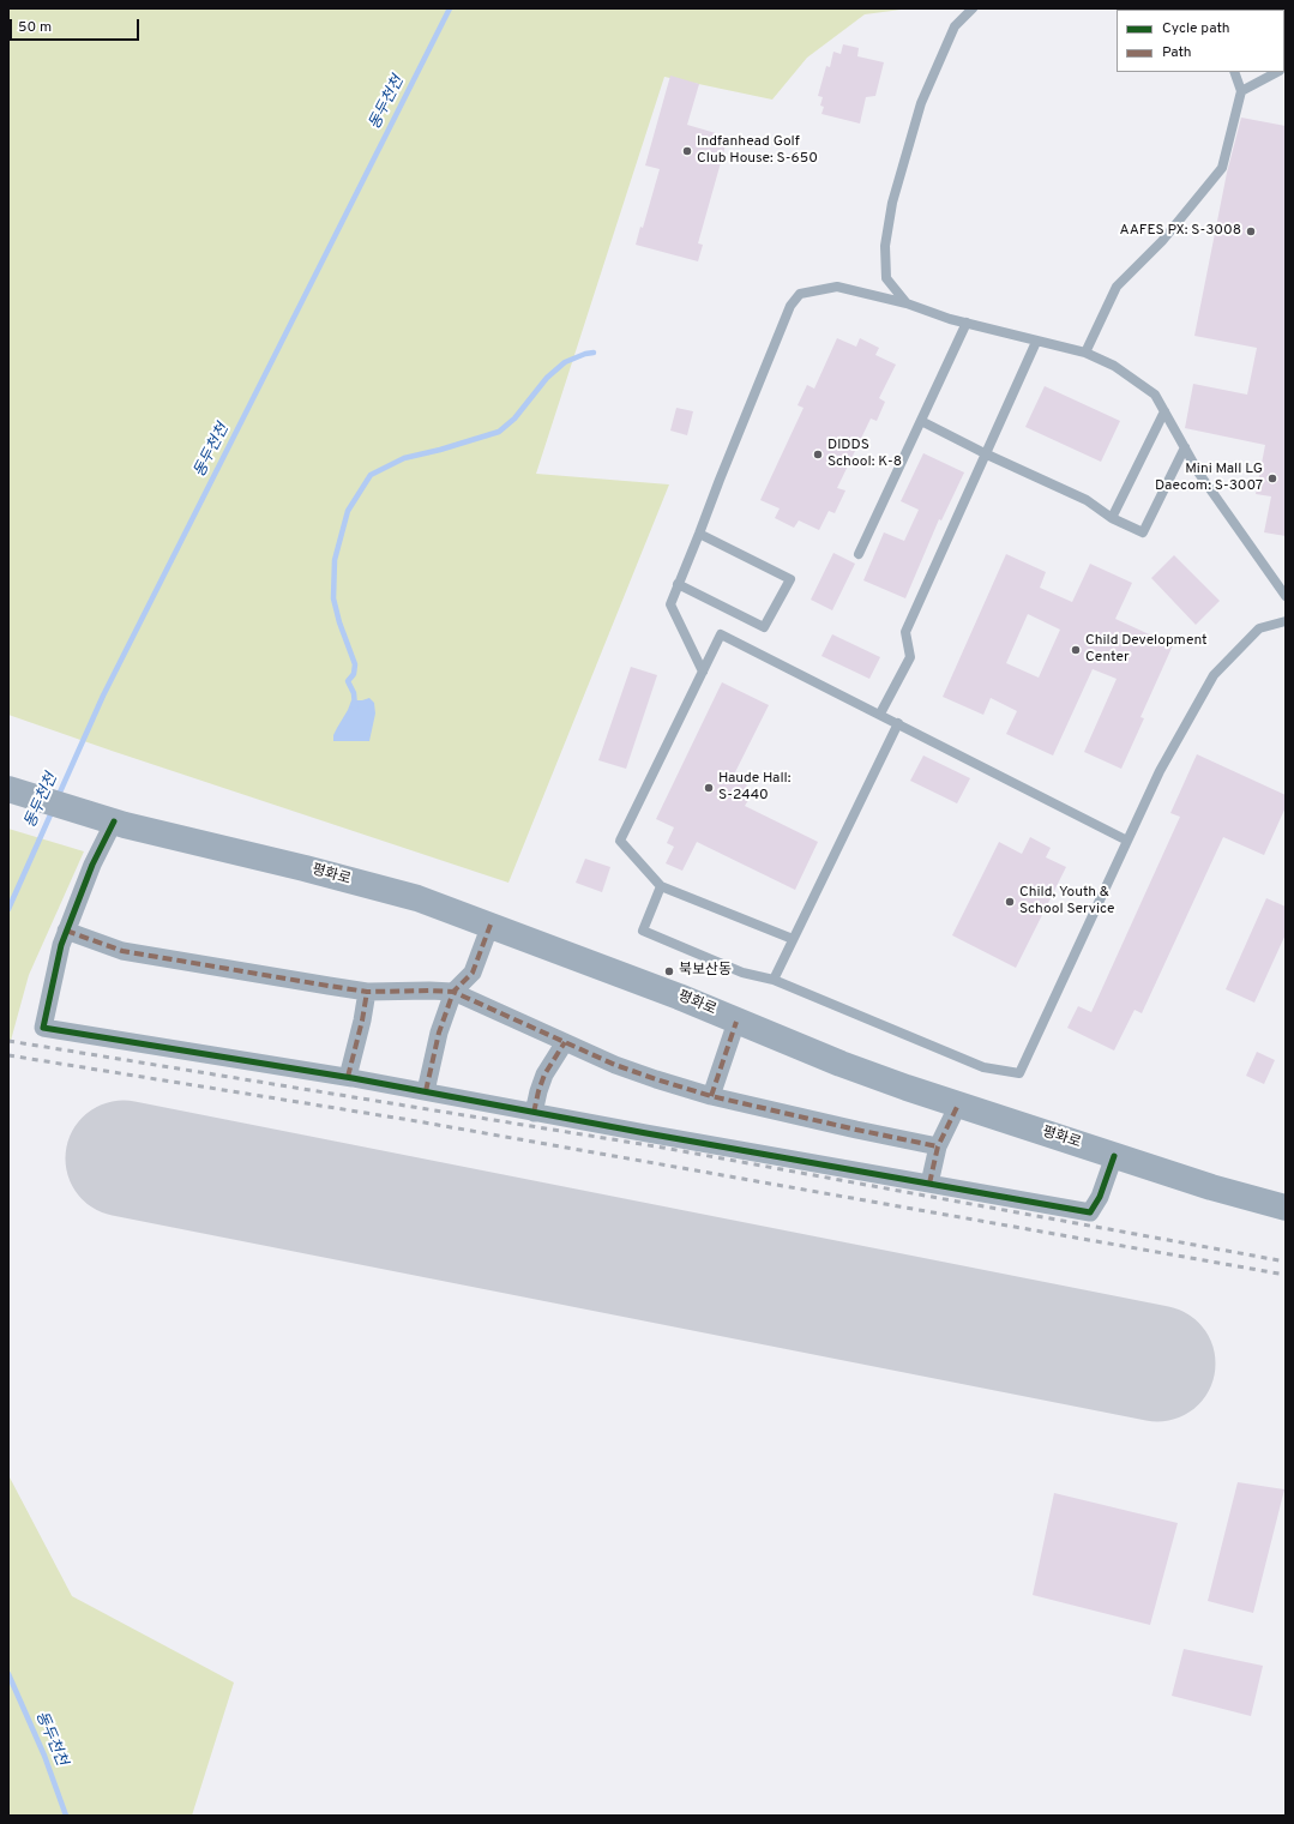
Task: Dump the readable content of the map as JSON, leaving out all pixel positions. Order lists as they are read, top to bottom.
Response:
{
  "streets": {
    "main road": ["평화로"]
  },
  "water": ["동두천천"],
  "places": [
    "Indfanhead Golf Club House: S-650",
    "AAFES PX: S-3008",
    "DlDDS School: K-8",
    "Mini Mall LG Daecom: S-3007",
    "Child Development Center",
    "Haude Hall: S-2440",
    "Child, Youth & School Service",
    "북보산동"
  ],
  "legend": ["Cycle path", "Path"],
  "scale_bar": "50 m"
}
